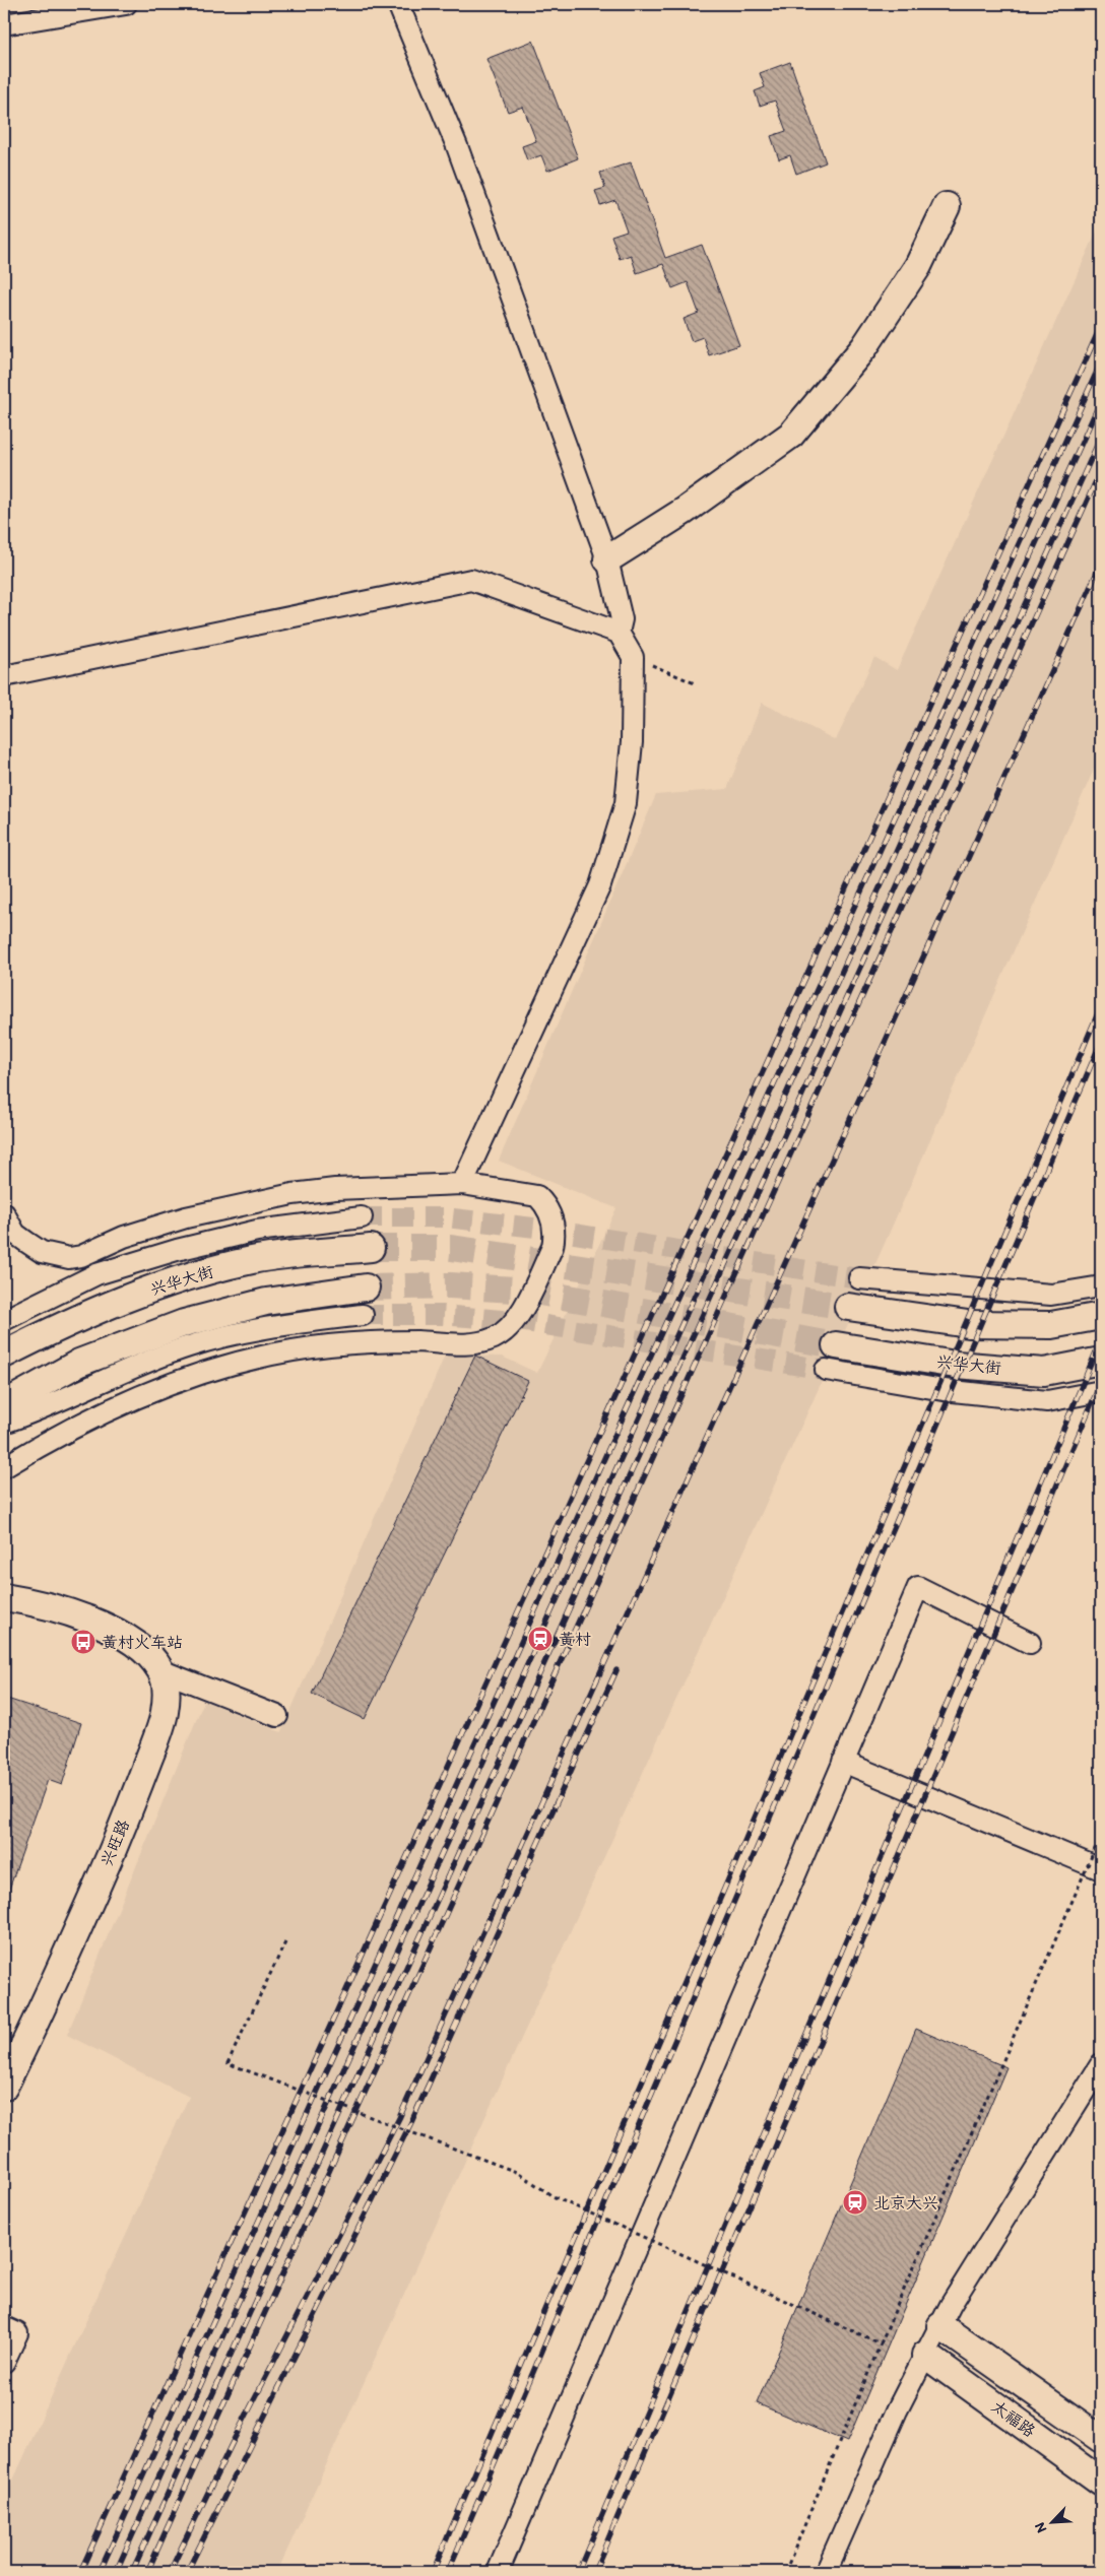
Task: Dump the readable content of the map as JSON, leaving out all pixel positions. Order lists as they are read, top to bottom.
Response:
{
  "streets": {
    "main road": ["兴华大街", "兴旺路", "太福路"]
  },
  "places": {
    "station": ["黄村", "北京大兴"],
    "bus stop": ["黄村火车站"]
  },
  "north": "bottom left"
}
